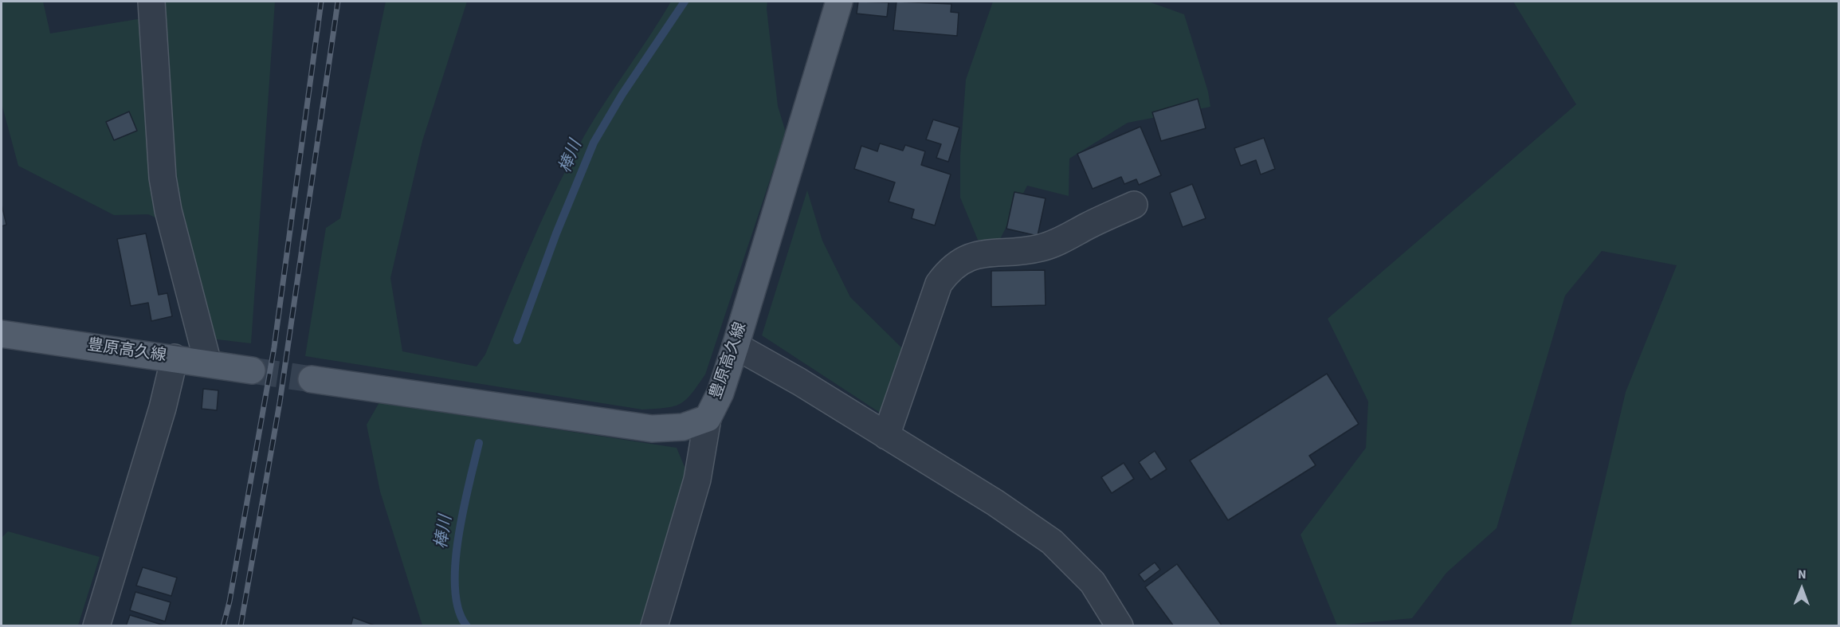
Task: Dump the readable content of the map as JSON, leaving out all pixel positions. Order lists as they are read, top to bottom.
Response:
{
  "streets": {
    "main road": ["豊原高久線"]
  },
  "water": ["棒川"],
  "north": "top"
}
